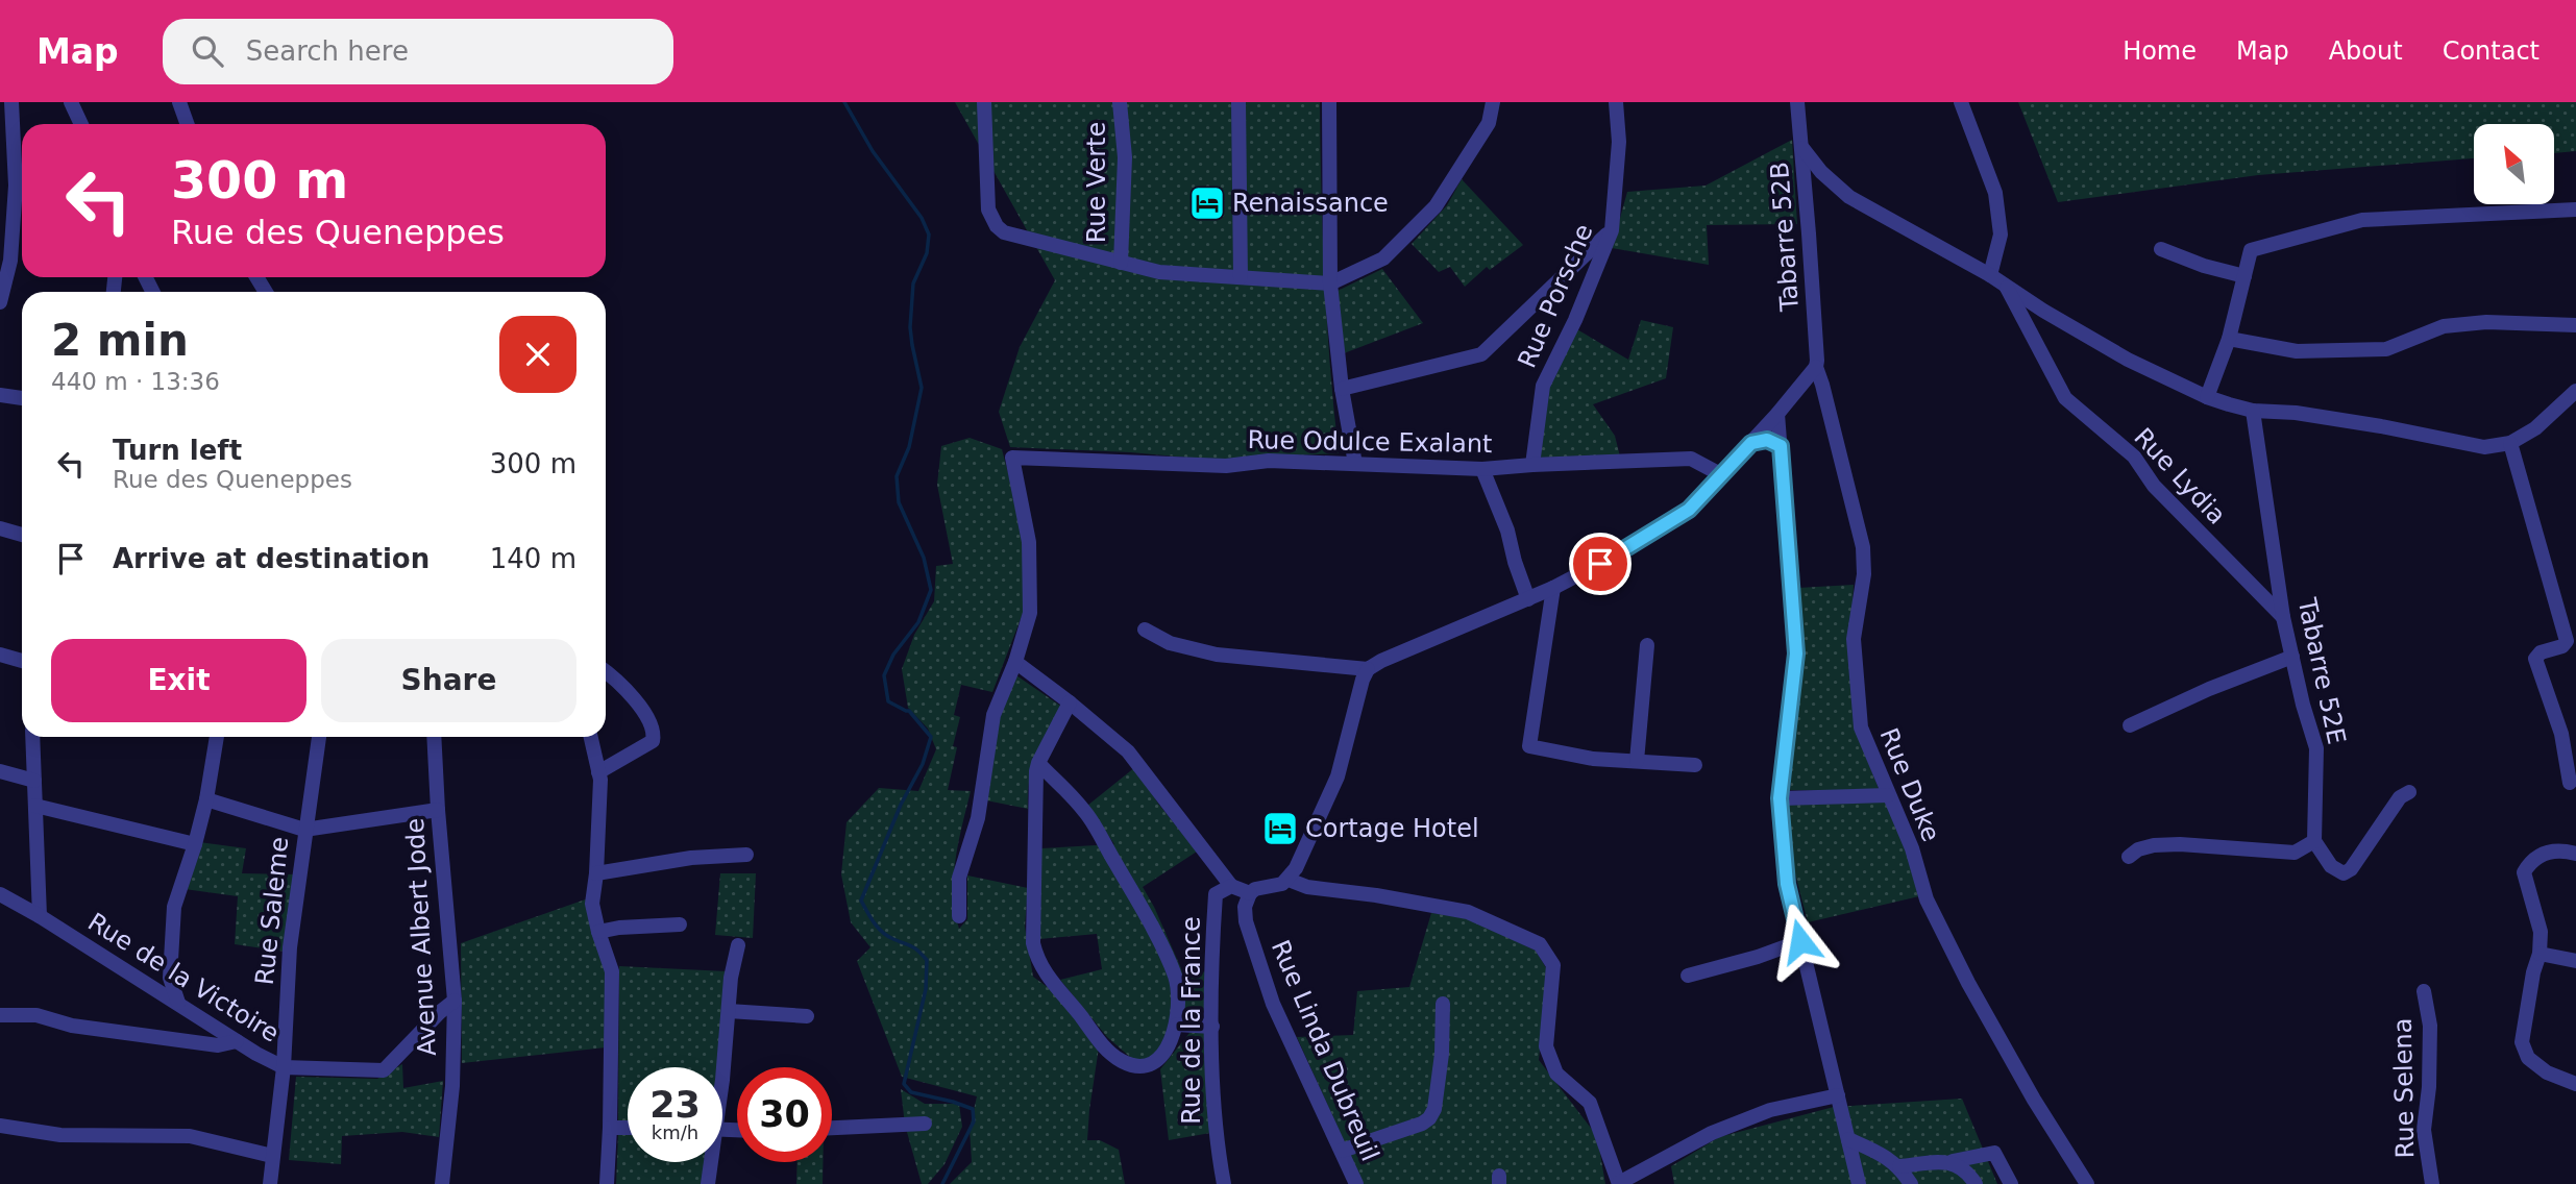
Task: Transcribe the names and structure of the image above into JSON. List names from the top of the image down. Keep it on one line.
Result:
{"streets":{"street":["Rue Verte","Tabarre 52B","Rue Porsche","Rue Odulce Exalant","Rue Lydia","Tabarre 52E","Rue Duke","Rue Saleme","Avenue Albert Jode","Rue de la Victoire","Rue de la France","Rue Linda Dubreuil","Rue Selena"]},"crossings":[["Tabarre 52B","Rue Duke"],["Rue Porsche","Rue Odulce Exalant"],["Rue Lydia","Tabarre 52E"],["Rue Saleme","Rue de la Victoire"],["Avenue Albert Jode","Rue de la Victoire"]],"places":{"hotel":["Renaissance","Cortage Hotel"]},"north":"top left","page":{"header":"Map","search":"Search here","nav":["Home","Map","About","Contact"],"turn":["300 m","Rue des Queneppes"],"heading":["2 min","440 m · 13:36"],"list":[{"name":"Turn left","note":"Rue des Queneppes","value":"300 m"},{"name":"Arrive at destination","value":"140 m"}],"buttons":["Exit","Share"],"speed":"23 km/h","limit":"30"}}
